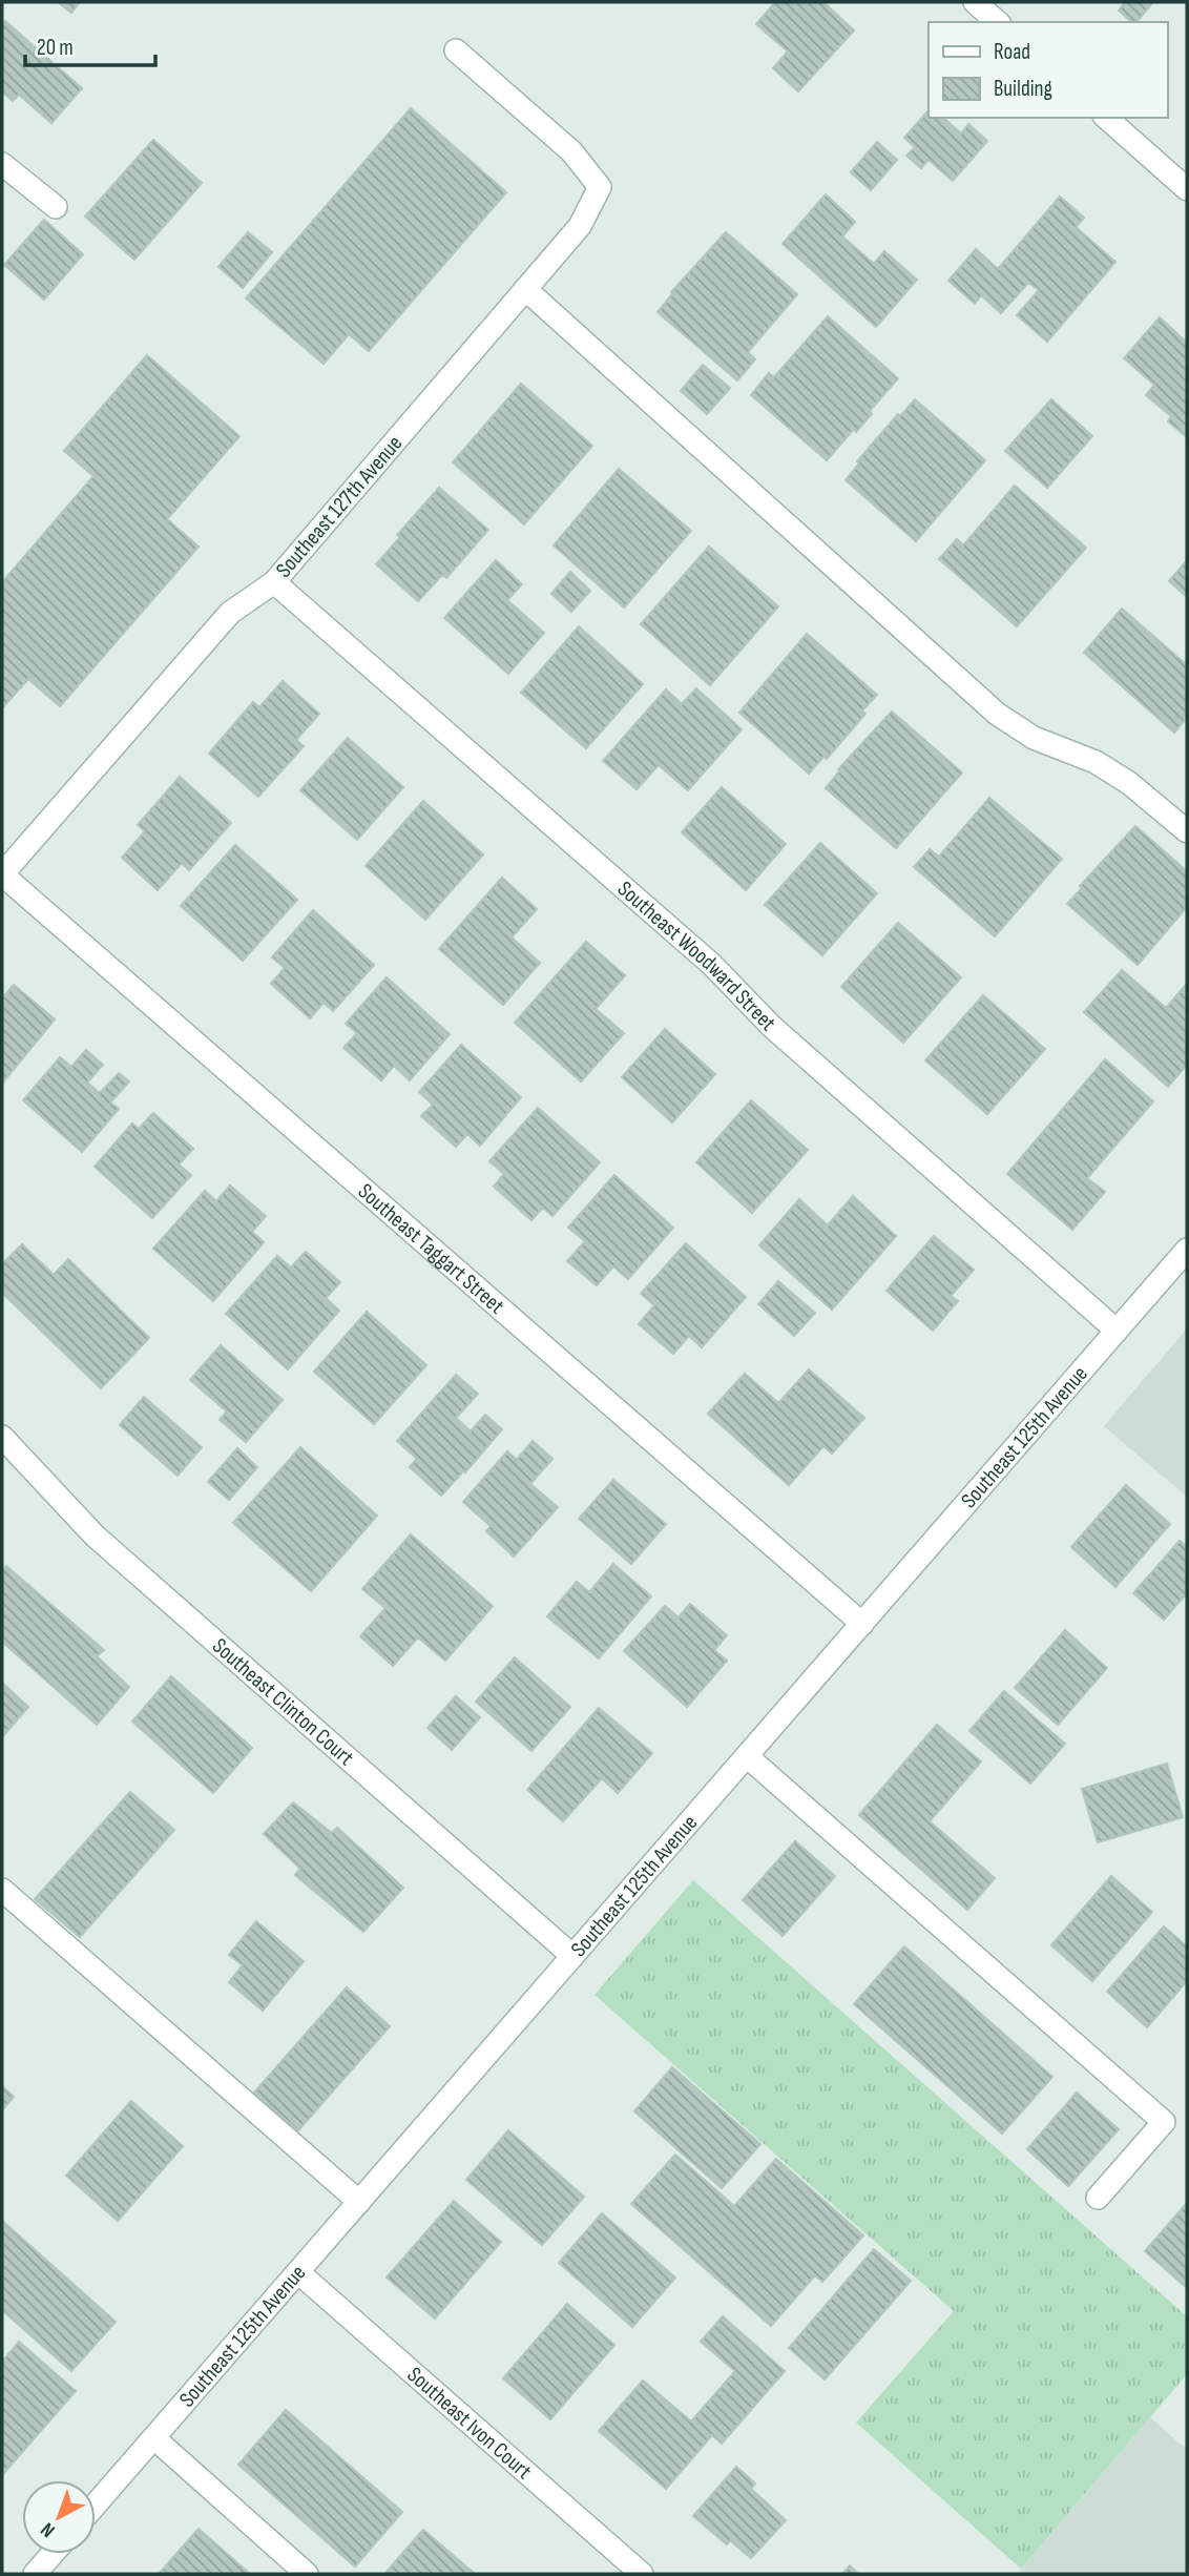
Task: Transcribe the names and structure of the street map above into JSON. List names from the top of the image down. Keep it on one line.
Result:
{"streets":{"street":["Southeast 127th Avenue","Southeast Woodward Street","Southeast Taggart Street","Southeast 125th Avenue","Southeast Clinton Court","Southeast Ivon Court"]},"crossings":[["Southeast 127th Avenue","Southeast Woodward Street"],["Southeast 127th Avenue","Southeast Taggart Street"],["Southeast Woodward Street","Southeast 125th Avenue"],["Southeast Taggart Street","Southeast 125th Avenue"],["Southeast 125th Avenue","Southeast Clinton Court"],["Southeast 125th Avenue","Southeast Ivon Court"]],"legend":["Road","Building"],"scale_bar":"20 m","north":"bottom left"}
